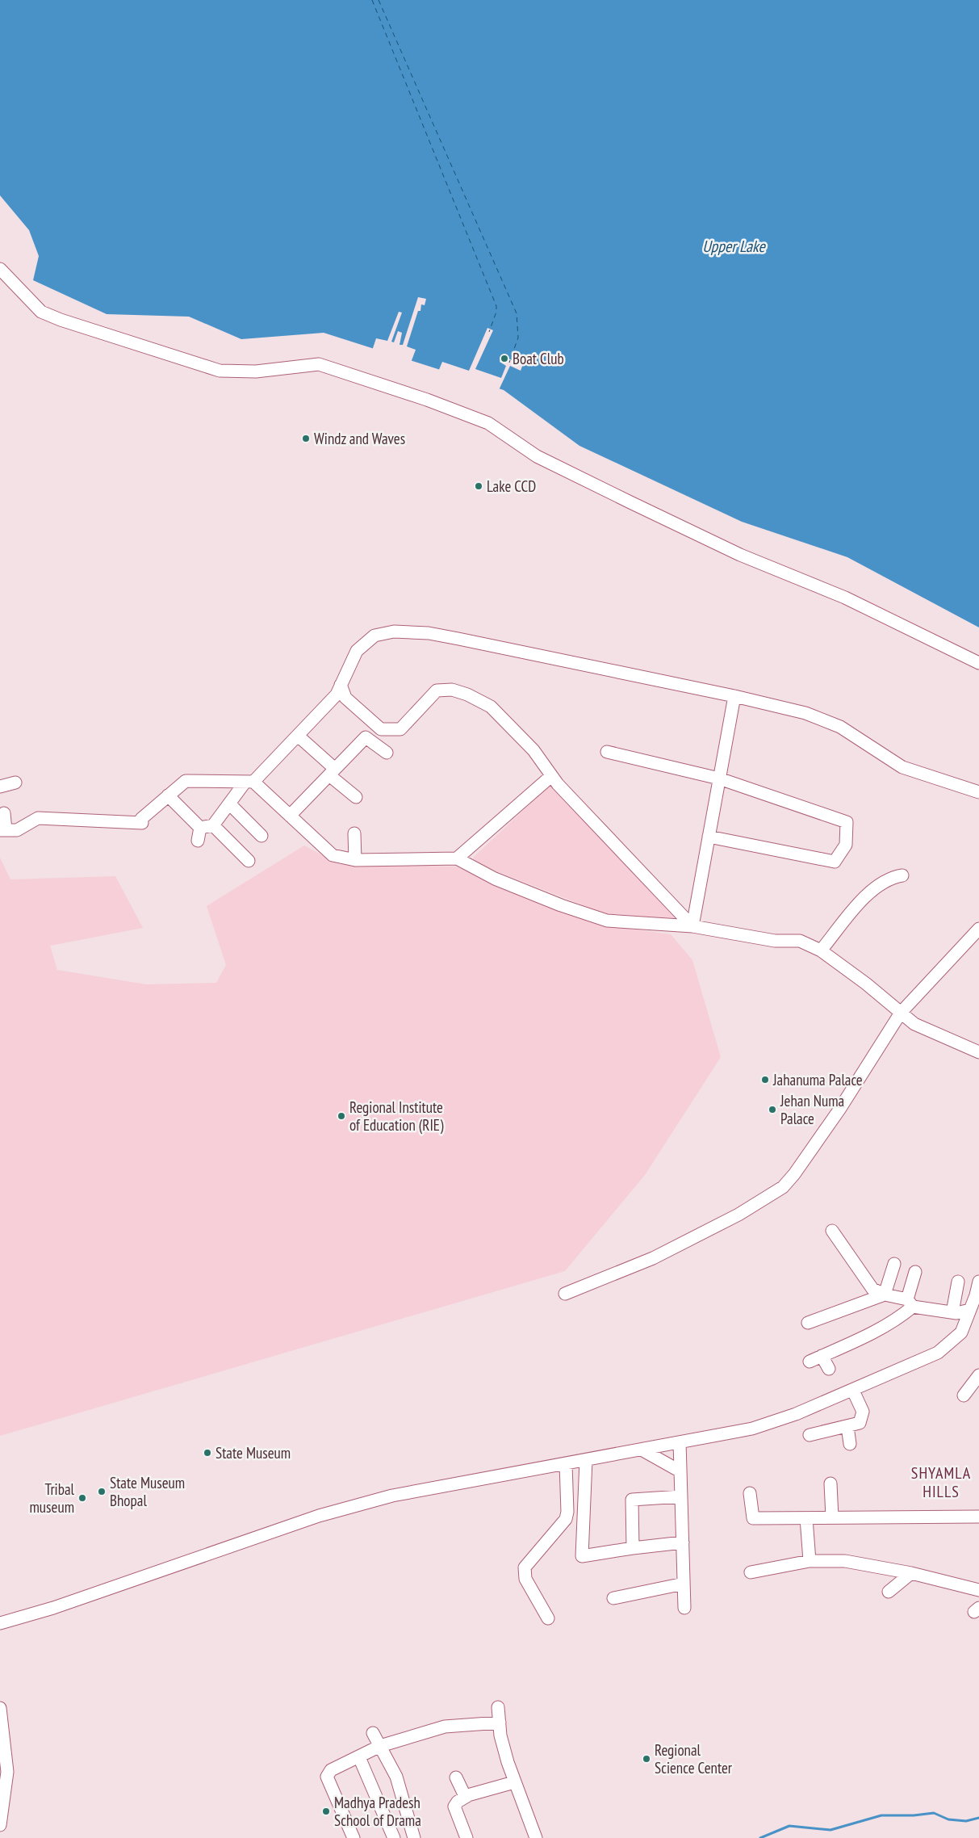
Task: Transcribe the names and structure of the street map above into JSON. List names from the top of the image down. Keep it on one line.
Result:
{"districts":["SHYAMLA HILLS"],"water":["Upper Lake"],"places":["Boat Club","Windz and Waves","Lake CCD","Jahanuma Palace","Jehan Numa Palace","Regional Institute of Education (RIE)","State Museum","State Museum Bhopal","Tribal museum","Regional Science Center","Madhya Pradesh School of Drama"]}
